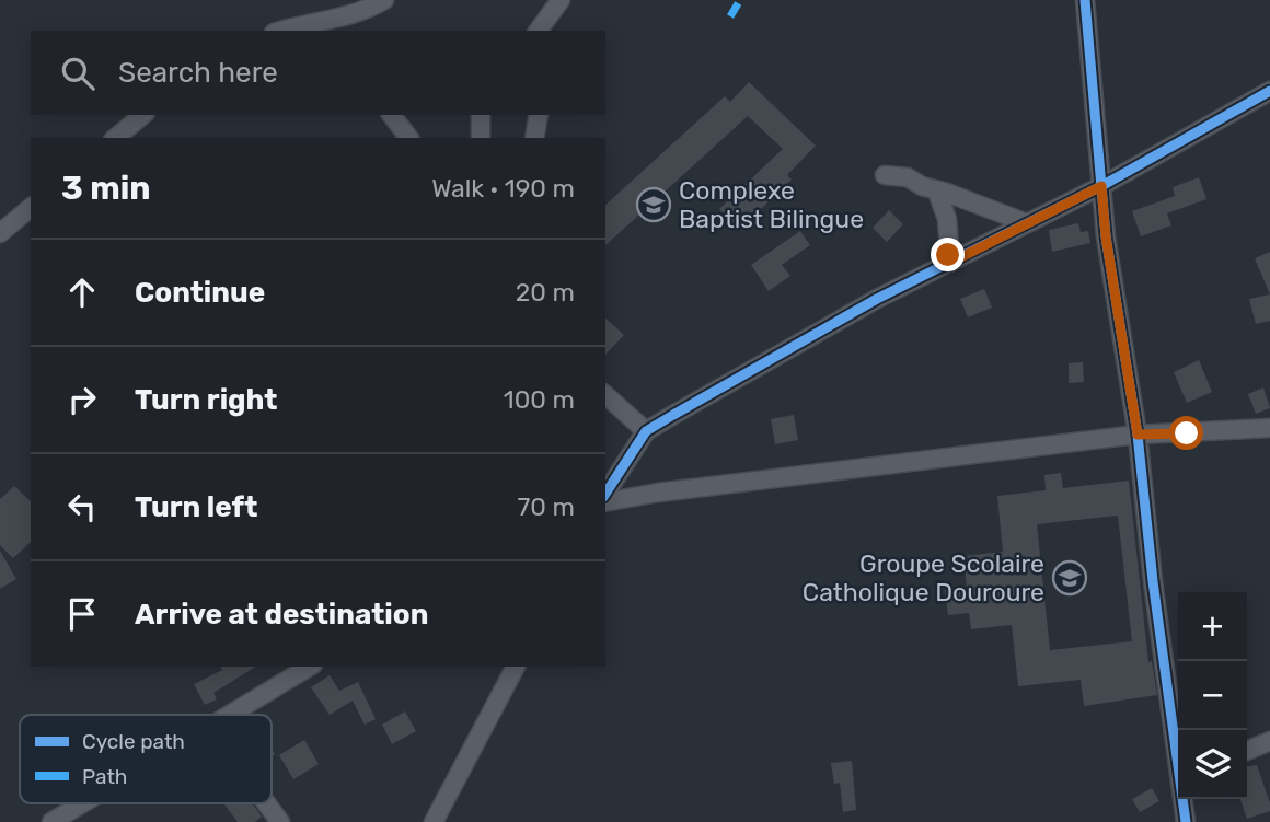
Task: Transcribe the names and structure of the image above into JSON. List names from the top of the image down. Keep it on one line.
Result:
{"places":{"school or university":["Complexe Baptist Bilingue","Groupe Scolaire Catholique Douroure"]},"legend":["Cycle path","Path"],"page":{"search":"Search here","heading":["3 min","Walk · 190 m"],"list":[["Continue","20 m"],["Turn right","100 m"],["Turn left","70 m"],"Arrive at destination"],"map_buttons":["+","−"]}}
